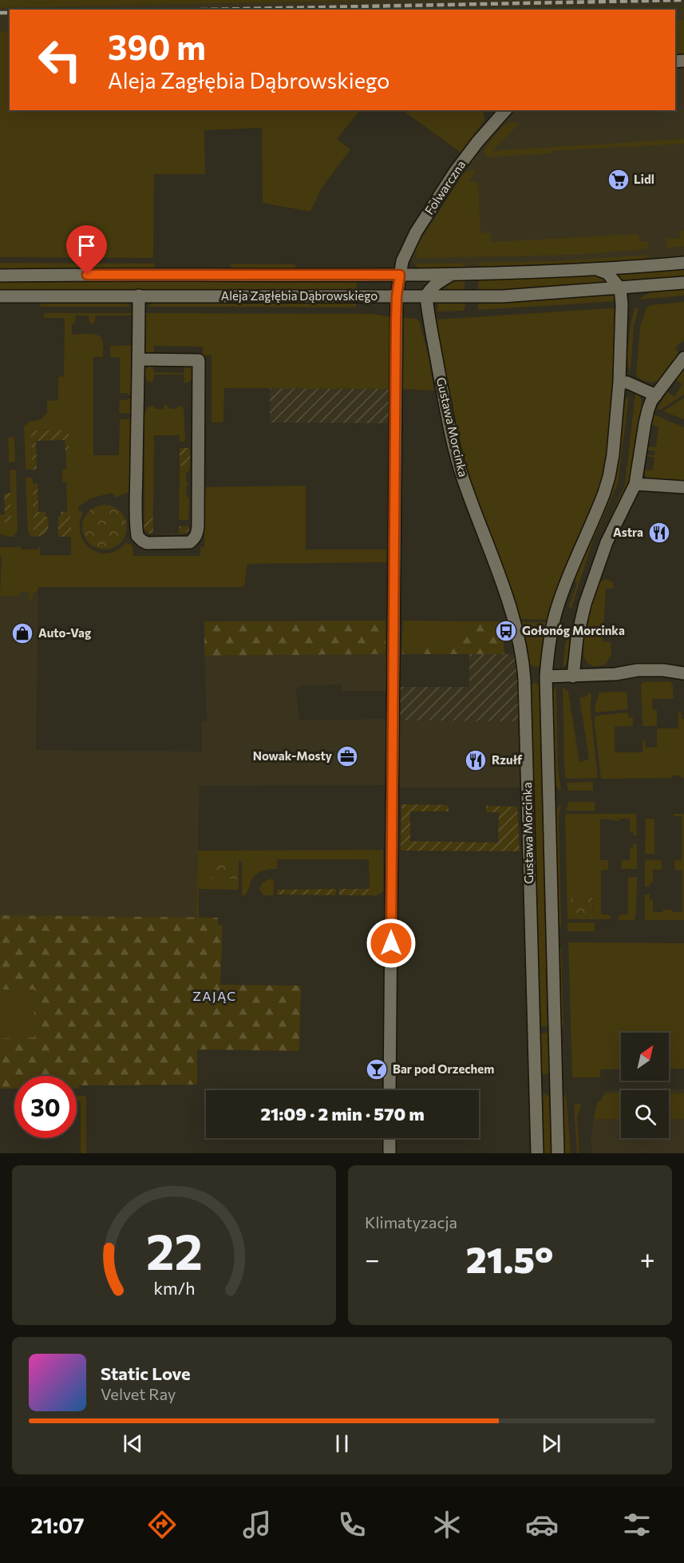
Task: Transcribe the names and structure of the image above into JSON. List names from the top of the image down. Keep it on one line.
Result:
{"streets":{"street":["Folwarczna","Aleja Zagłębia Dąbrowskiego","Gustawa Morcinka"]},"crossings":[["Folwarczna","Aleja Zagłębia Dąbrowskiego"],["Aleja Zagłębia Dąbrowskiego","Gustawa Morcinka"]],"districts":["ZAJĄC"],"places":{"supermarket":["Lidl"],"restaurant":["Astra","Rzułf"],"bus stop":["Gołonóg Morcinka"],"shop":["Auto-Vag"],"office":["Nowak-Mosty"],"bar":["Bar pod Orzechem"]},"north":"top right","page":{"turn":["390 m","Aleja Zagłębia Dąbrowskiego"],"limit":"30","trip":"21:09 · 2 min · 570 m","tile":"Klimatyzacja","heat":["−","21.5°","+"],"song":["Static Love","Velvet Ray"],"tabs":"21:07","gauge":["22","km/h"]}}
